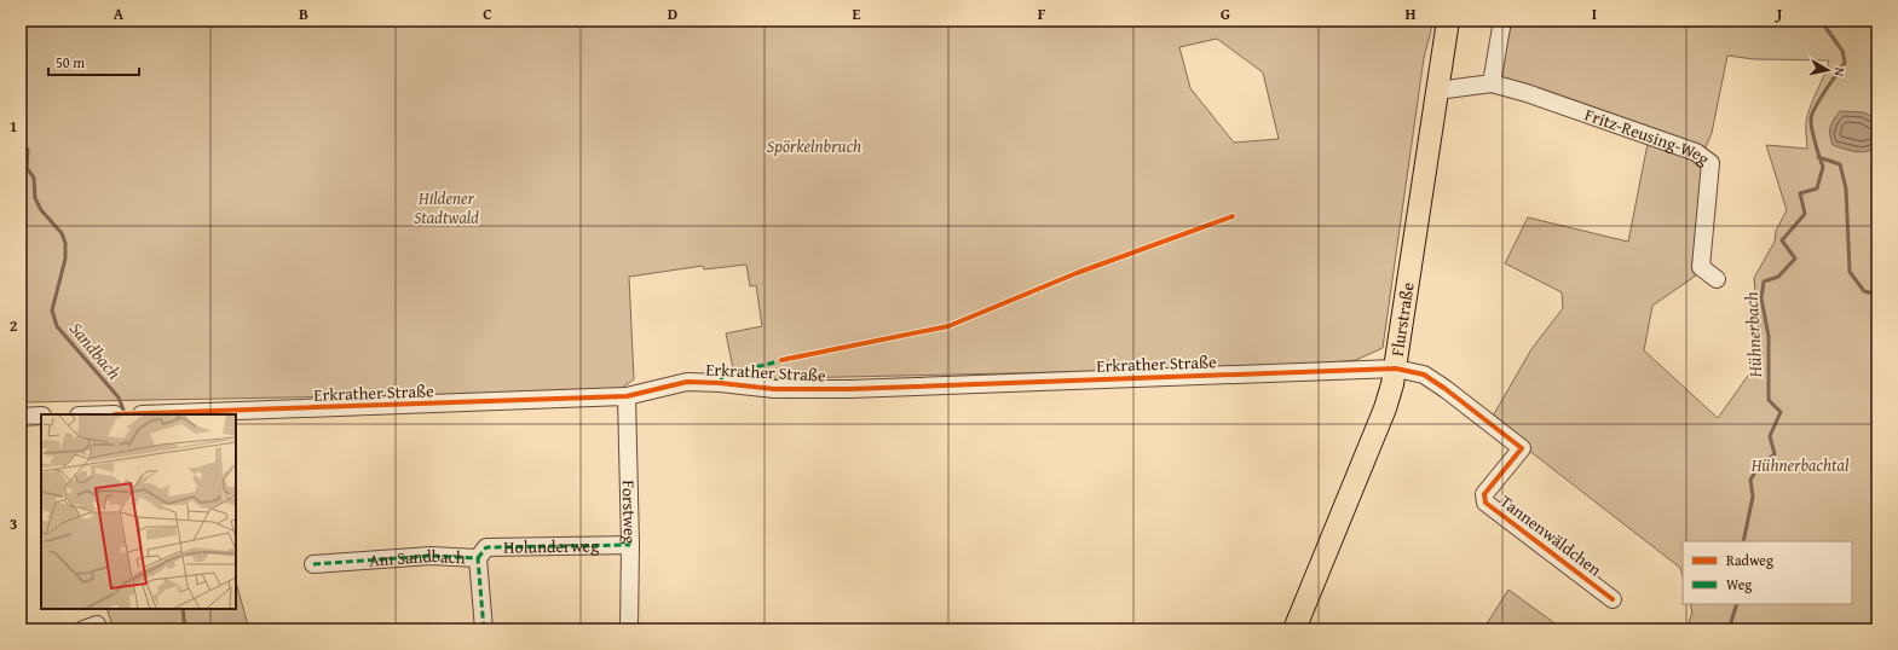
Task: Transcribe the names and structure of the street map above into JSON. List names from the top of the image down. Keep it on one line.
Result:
{"streets":{"main road":["Flurstraße"],"street":["Fritz-Reusing-Weg","Erkrather Straße","Forstweg","Tannenwäldchen","Holunderweg","Am Sandbach"]},"crossings":[["Fritz-Reusing-Weg","Flurstraße"],["Flurstraße","Erkrather Straße"],["Flurstraße","Tannenwäldchen"],["Erkrather Straße","Forstweg"],["Erkrather Straße","Tannenwäldchen"],["Forstweg","Holunderweg"],["Holunderweg","Am Sandbach"]],"water":["Hühnerbach","Sandbach"],"parks":["Spörkelnbruch","Hildener Stadtwald","Hühnerbachtal"],"legend":["Radweg","Weg"],"scale_bar":"50 m","north":"right","grid":{"columns":["A","B","C","D","E","F","G","H","I","J"],"rows":["1","2","3"]}}
